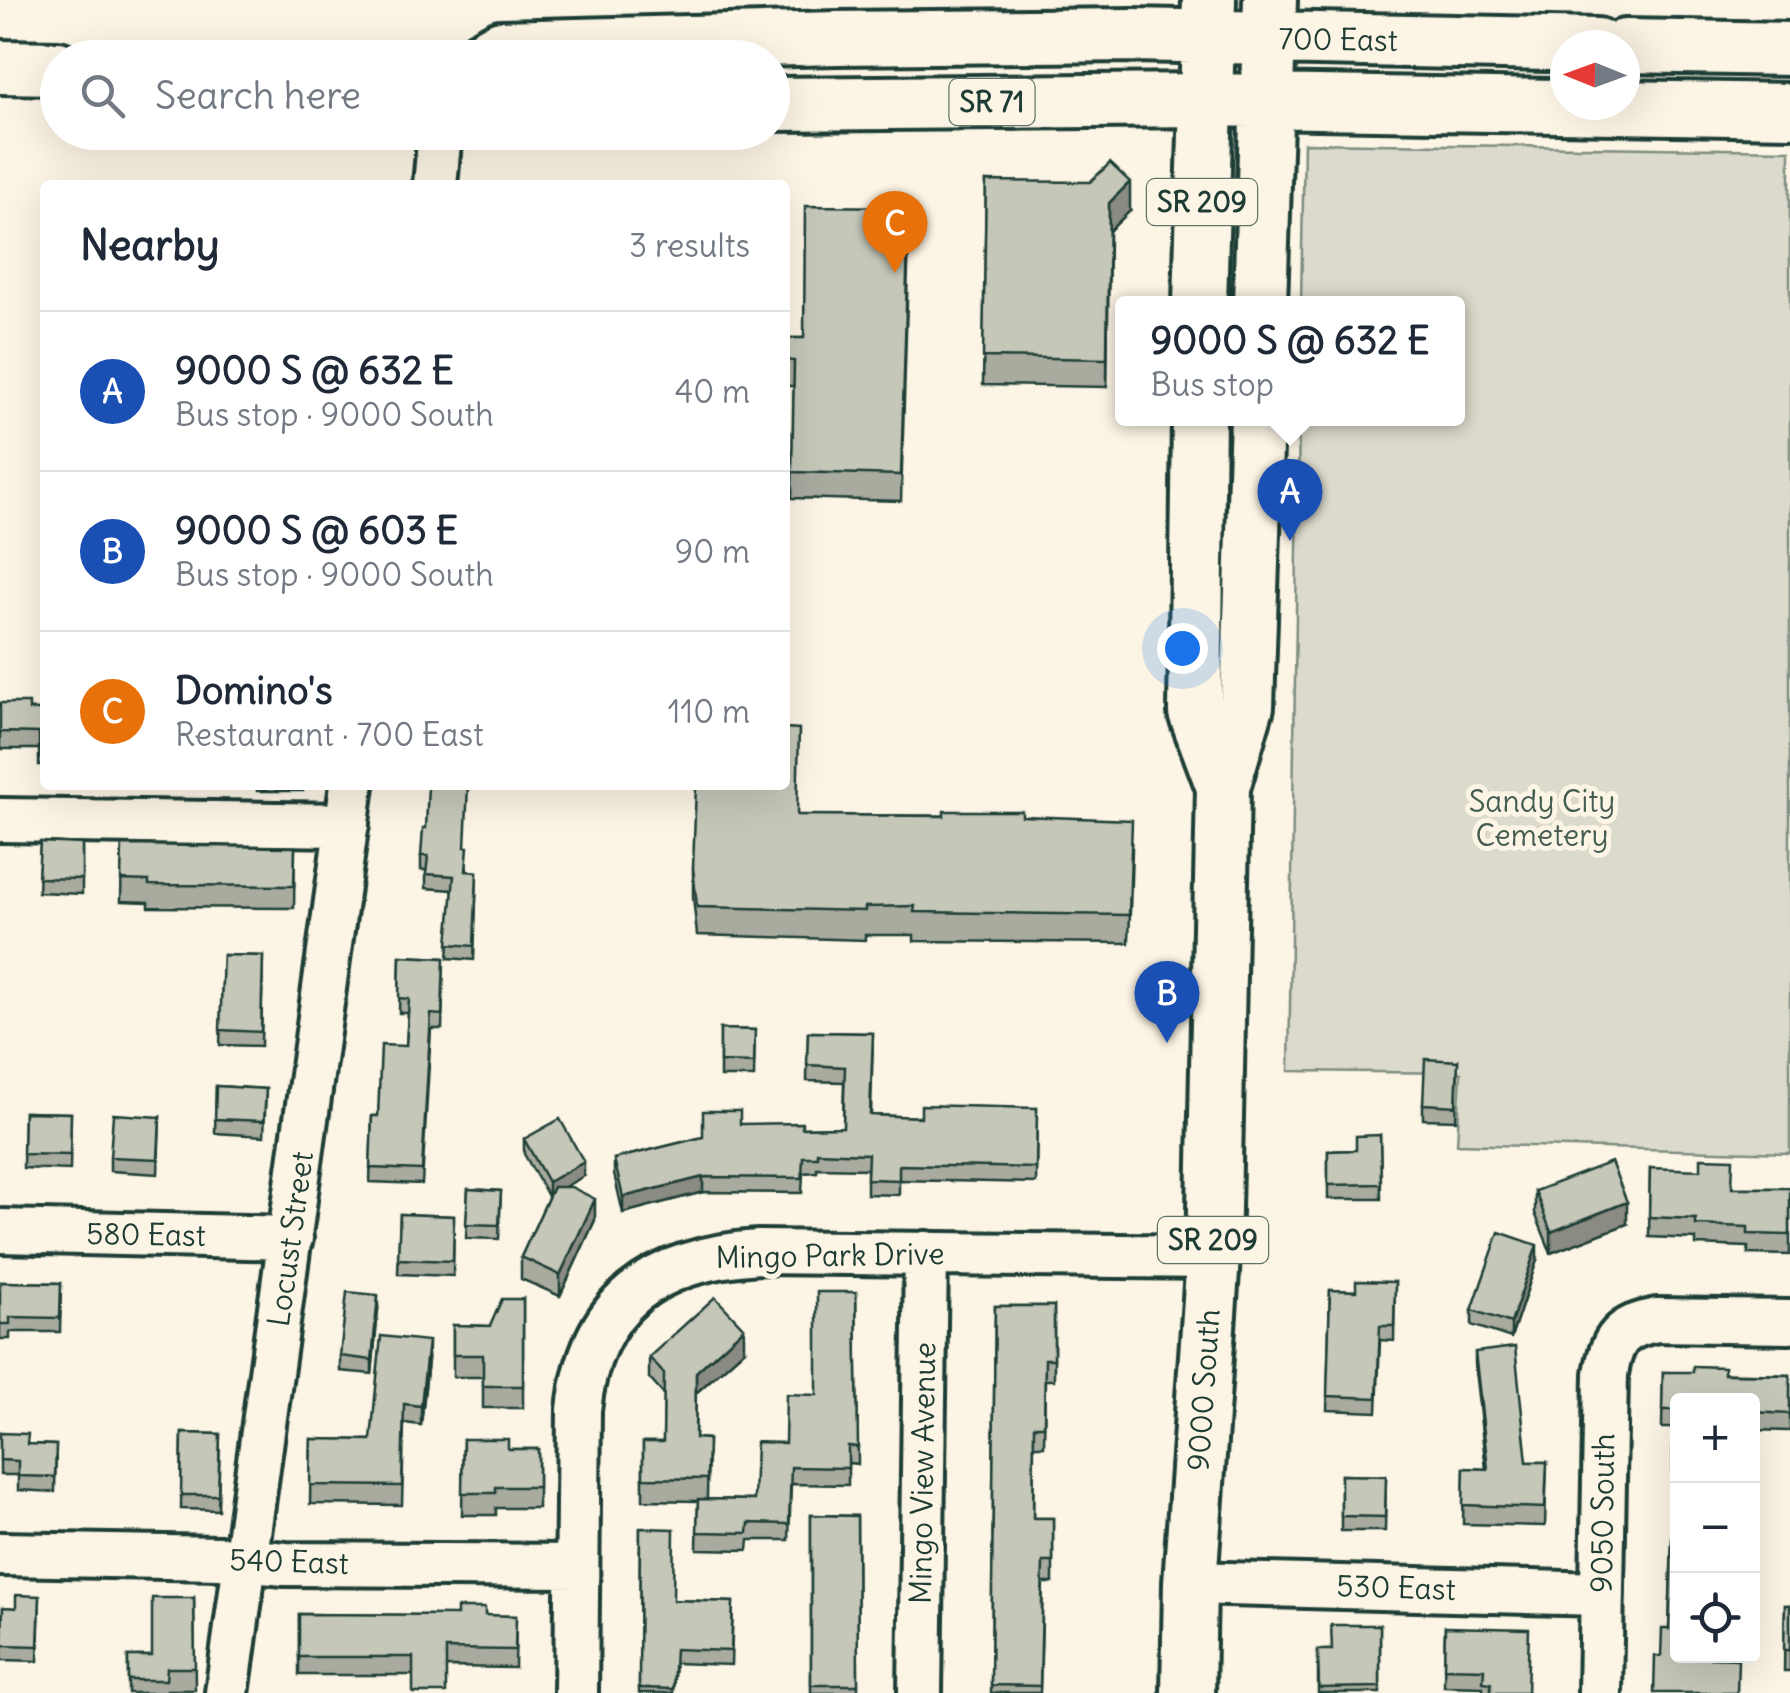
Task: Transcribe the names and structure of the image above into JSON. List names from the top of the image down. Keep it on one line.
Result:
{"streets":{"main road":["700 East","SR 71","SR 209","9000 South"],"street":["580 East","Locust Street","Mingo Park Drive","Mingo View Avenue","9050 South","540 East","530 East"]},"crossings":[["700 East","SR 209"],["580 East","Locust Street"],["Locust Street","540 East"],["Mingo Park Drive","9000 South"],["Mingo Park Drive","Mingo View Avenue"],["Mingo Park Drive","540 East"],["9000 South","530 East"],["9050 South","530 East"]],"parks":["Sandy City Cemetery"],"north":"left","page":{"search":"Search here","heading":["Nearby","3 results"],"pins":["C","A","B"],"popup":["9000 S @ 632 E","Bus stop"],"list":[{"mark":"A","name":"9000 S @ 632 E","note":"Bus stop · 9000 South","value":"40 m"},{"mark":"B","name":"9000 S @ 603 E","note":"Bus stop · 9000 South","value":"90 m"},{"mark":"C","name":"Domino's","note":"Restaurant · 700 East","value":"110 m"}],"map_buttons":["+","−"]}}
